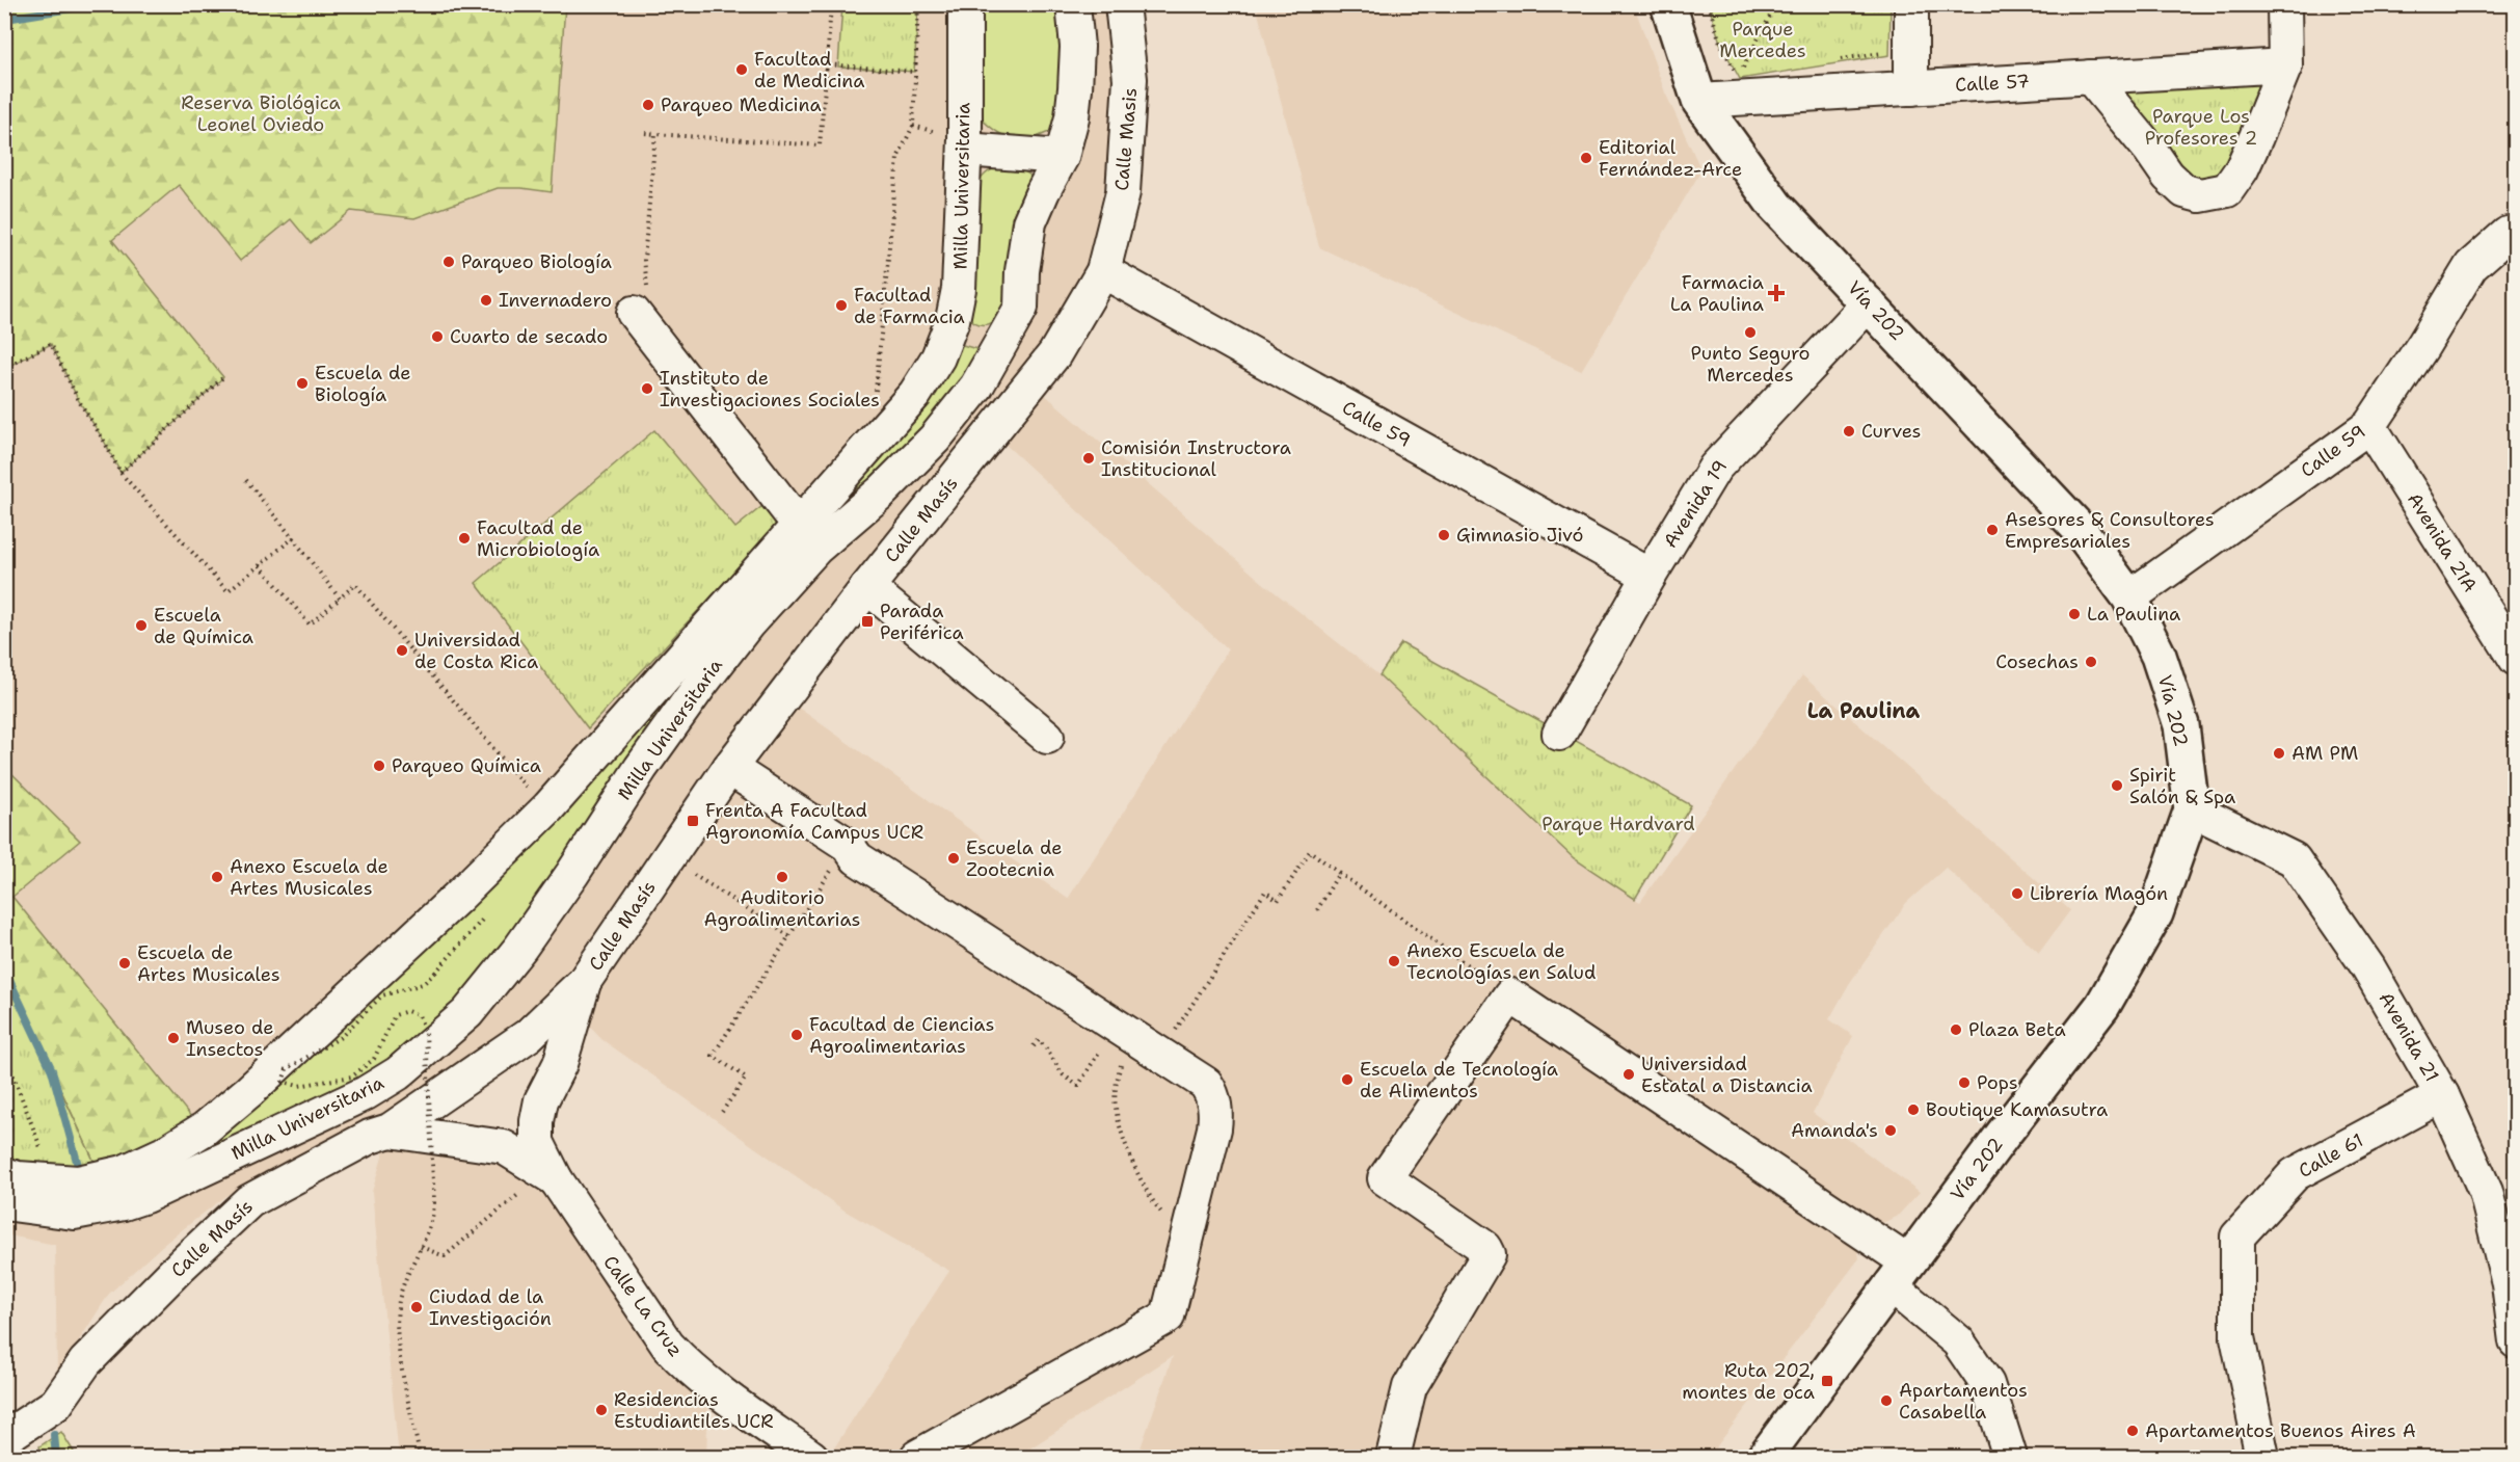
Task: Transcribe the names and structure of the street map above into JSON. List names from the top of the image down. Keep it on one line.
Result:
{"streets":{"main road":["Vía 202"],"street":["Calle 57","Calle Masis","Milla Universitaria","Calle 59","Avenida 19","Calle Masís","Avenida 21A","Avenida 21","Calle 61","Calle La Cruz"]},"crossings":[["Calle 57","Vía 202"],["Calle Masis","Calle 59"],["Calle Masis","Calle Masís"],["Vía 202","Calle 59"],["Vía 202","Avenida 19"],["Vía 202","Avenida 21"],["Calle 59","Avenida 19"],["Calle 59","Calle Masís"],["Calle 59","Avenida 21A"],["Calle Masís","Calle La Cruz"],["Avenida 21","Calle 61"]],"districts":["La Paulina"],"parks":["Parque Mercedes","Reserva Biológica Leonel Oviedo","Parque Los Profesores 2","Parque Hardvard"],"places":{"other":["Facultad de Medicina","Parqueo Medicina","Editorial Fernández-Arce","Parqueo Biología","Invernadero","Facultad de Farmacia","Punto Seguro Mercedes","Cuarto de secado","Escuela de Biología","Instituto de Investigaciones Sociales","Curves","Comisión Instructora Institucional","Asesores & Consultores Empresariales","Gimnasio Jivó","Facultad de Microbiología","La Paulina","Escuela de Química","Universidad de Costa Rica","Cosechas","AM PM","Parqueo Química","Spirit Salón & Spa","Escuela de Zootecnia","Anexo Escuela de Artes Musicales","Auditorio Agroalimentarias","Librería Magón","Anexo Escuela de Tecnologías en Salud","Escuela de Artes Musicales","Plaza Beta","Facultad de Ciencias Agroalimentarias","Museo de Insectos","Universidad Estatal a Distancia","Escuela de Tecnología de Alimentos","Pops","Boutique Kamasutra","Amanda's","Ciudad de la Investigación","Apartamentos Casabella","Residencias Estudiantiles UCR","Apartamentos Buenos Aires A"],"health":["Farmacia La Paulina"],"transit":["Parada Periférica","Frenta A Facultad Agronomía Campus UCR","Ruta 202, montes de oca"]}}
